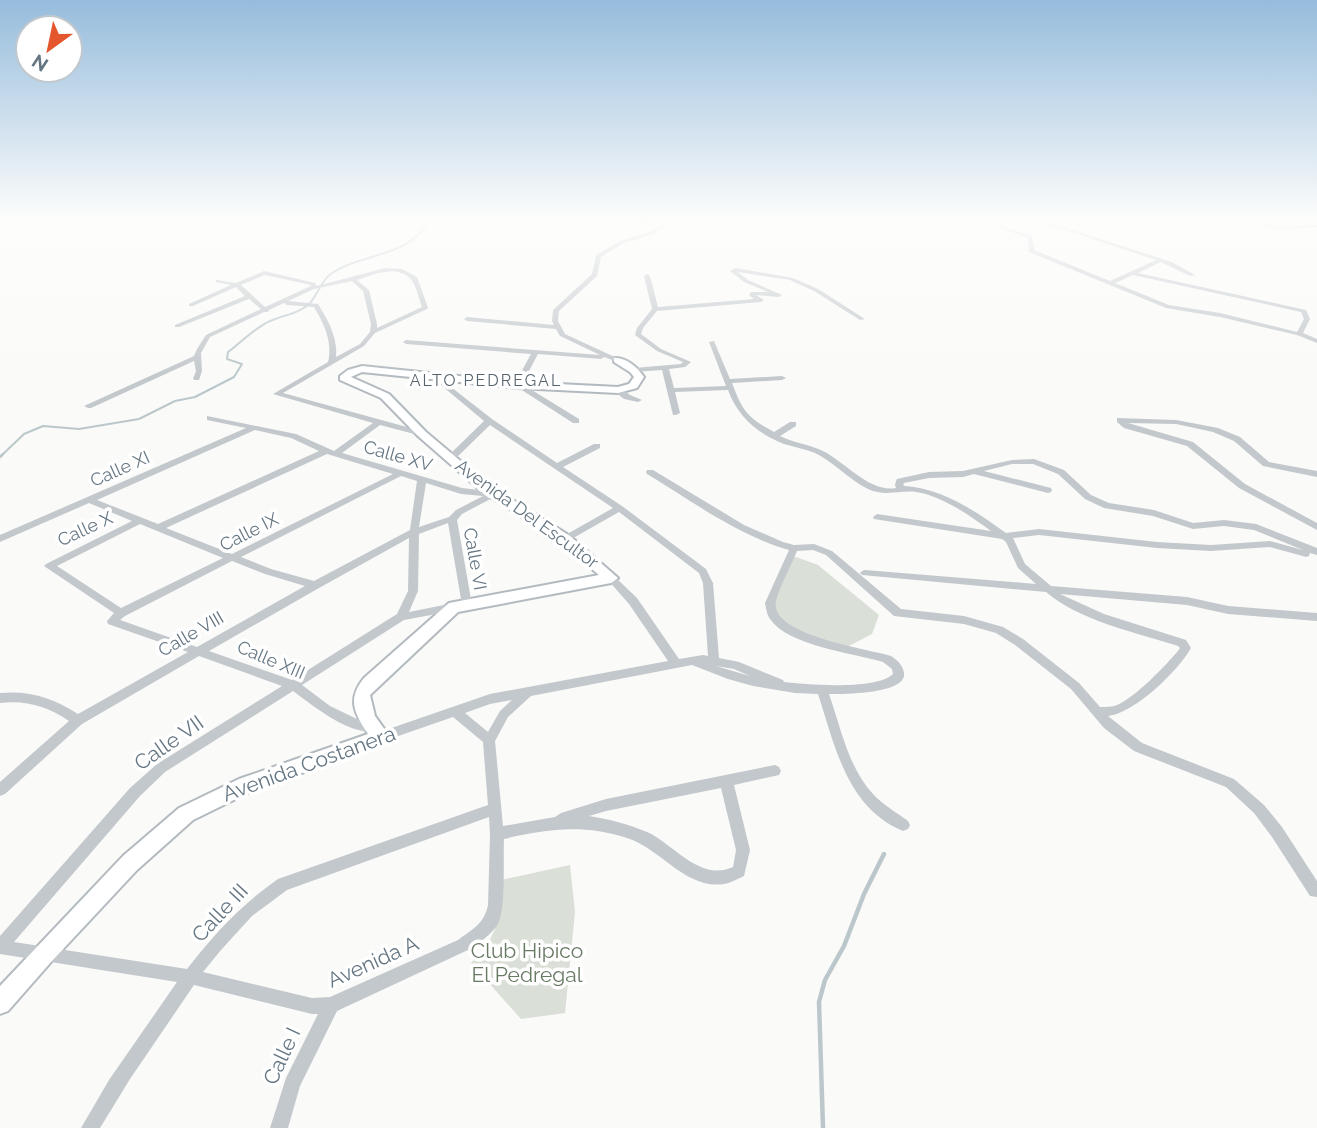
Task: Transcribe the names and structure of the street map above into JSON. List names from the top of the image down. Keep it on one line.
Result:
{"streets":{"street":["Calle XV","Calle XI","Avenida Del Escultor","Calle X","Calle IX","Calle VI","Calle VIII","Calle XIII","Calle VII","Avenida Costanera","Calle III","Avenida A","Calle I"]},"crossings":[["Calle XV","Calle XI"],["Calle XV","Avenida Del Escultor"],["Calle XV","Calle IX"],["Calle XV","Calle VIII"],["Avenida Del Escultor","Calle VIII"],["Avenida Del Escultor","Avenida Costanera"],["Calle X","Calle IX"],["Calle X","Calle XIII"],["Calle IX","Calle XIII"],["Calle VI","Calle VIII"],["Calle VIII","Calle XIII"],["Calle XIII","Calle VII"],["Calle XIII","Avenida Costanera"],["Calle VII","Avenida A"],["Avenida Costanera","Avenida A"],["Calle III","Avenida A"],["Avenida A","Calle I"]],"districts":["ALTO PEDREGAL"],"parks":["Club Hipico El Pedregal"],"north":"bottom left"}
